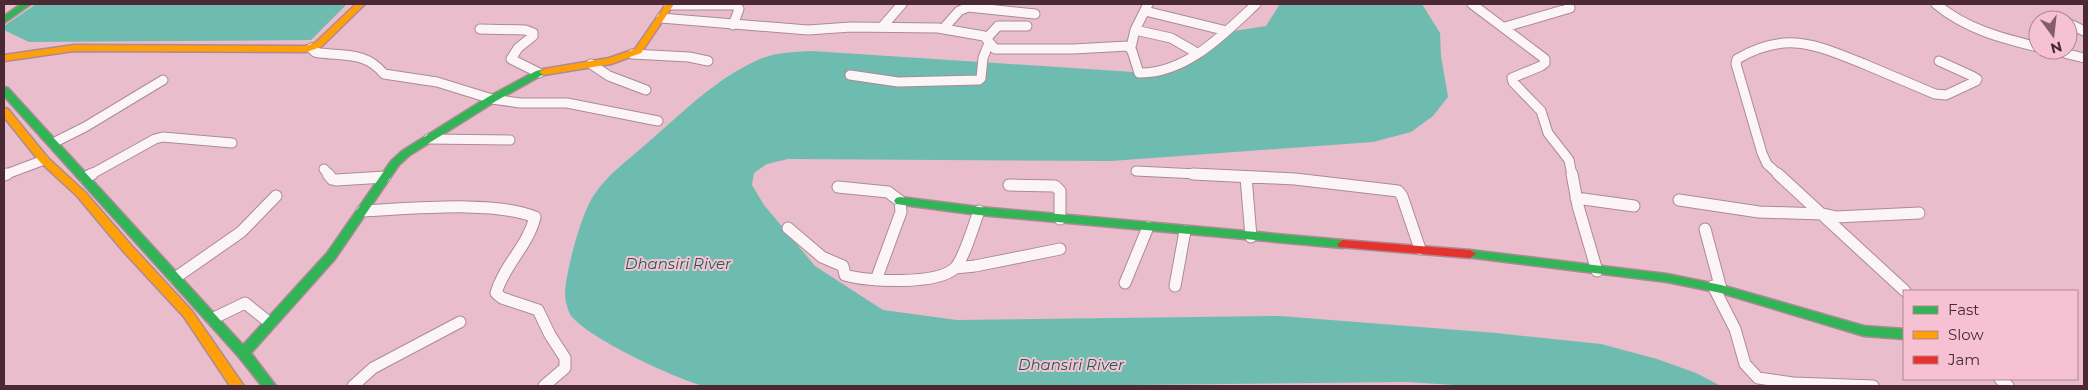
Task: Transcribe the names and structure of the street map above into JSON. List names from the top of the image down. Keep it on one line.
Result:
{"water":["Dhansiri River"],"legend":["Fast","Slow","Jam"],"north":"bottom"}
